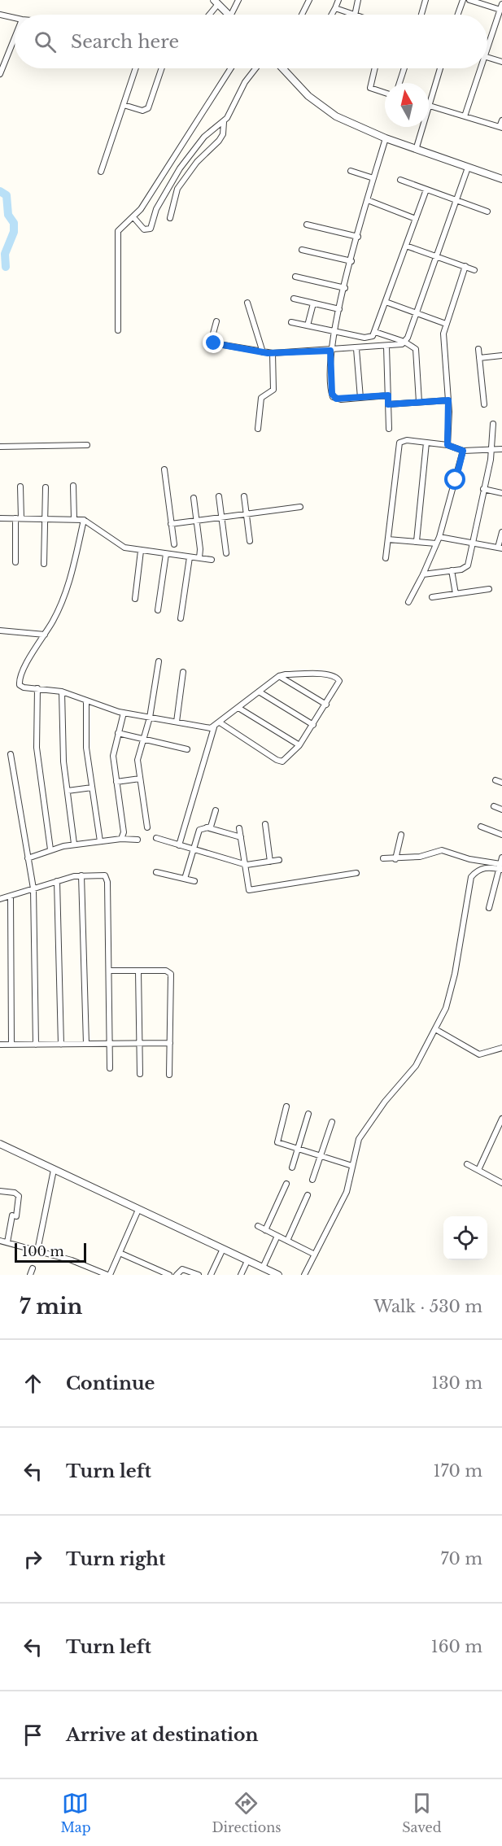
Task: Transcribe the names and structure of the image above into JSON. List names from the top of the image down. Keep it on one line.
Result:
{"scale_bar":"100 m","north":"top","page":{"search":"Search here","scale":"100 m","heading":["7 min","Walk · 530 m"],"list":[["Continue","130 m"],["Turn left","170 m"],["Turn right","70 m"],["Turn left","160 m"],"Arrive at destination"],"nav":["Map","Directions","Saved"]}}
